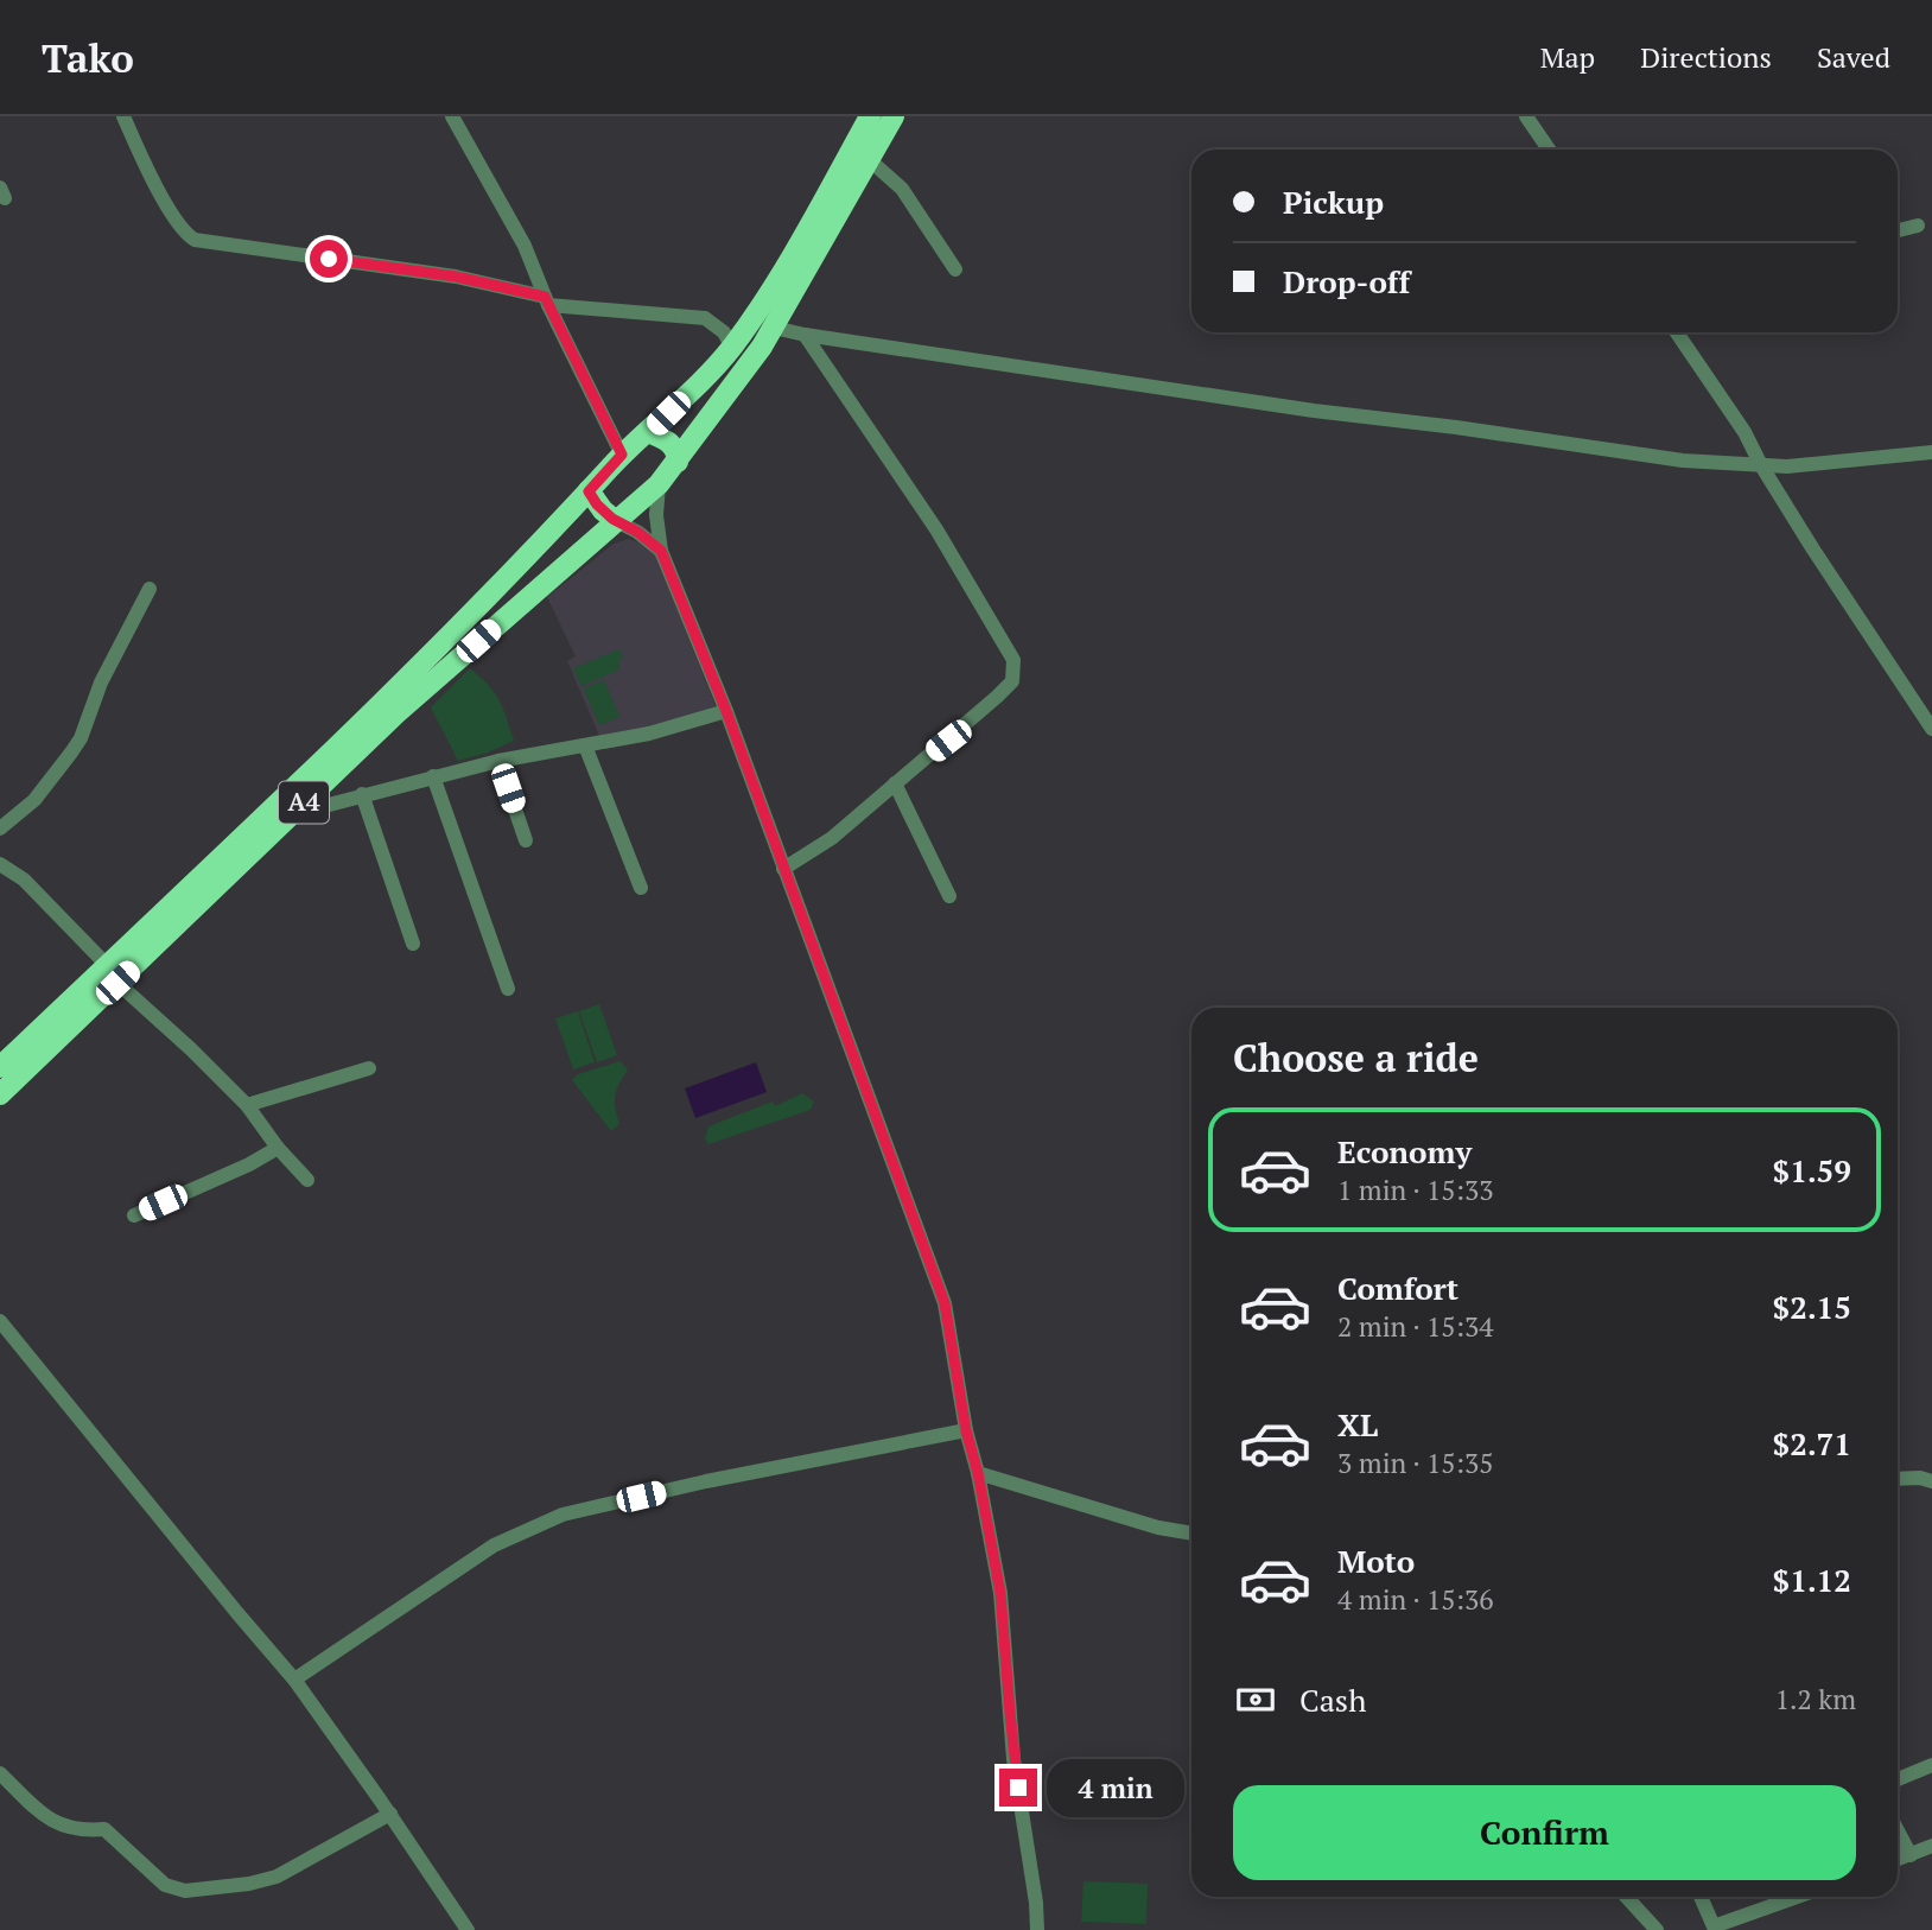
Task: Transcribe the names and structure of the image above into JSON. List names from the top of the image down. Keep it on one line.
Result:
{"streets":{"highway":["A4"]},"page":{"header":"Tako","nav":["Map","Directions","Saved"],"banner":["Pickup","Drop-off"],"heading":"Choose a ride","list":[{"name":"Economy","note":"1 min · 15:33","value":"$1.59"},{"name":"Comfort","note":"2 min · 15:34","value":"$2.15"},{"name":"XL","note":"3 min · 15:35","value":"$2.71"},{"name":"Moto","note":"4 min · 15:36","value":"$1.12"}],"pay":["Cash","1.2 km"],"bubble":"4 min","buttons":"Confirm"}}
